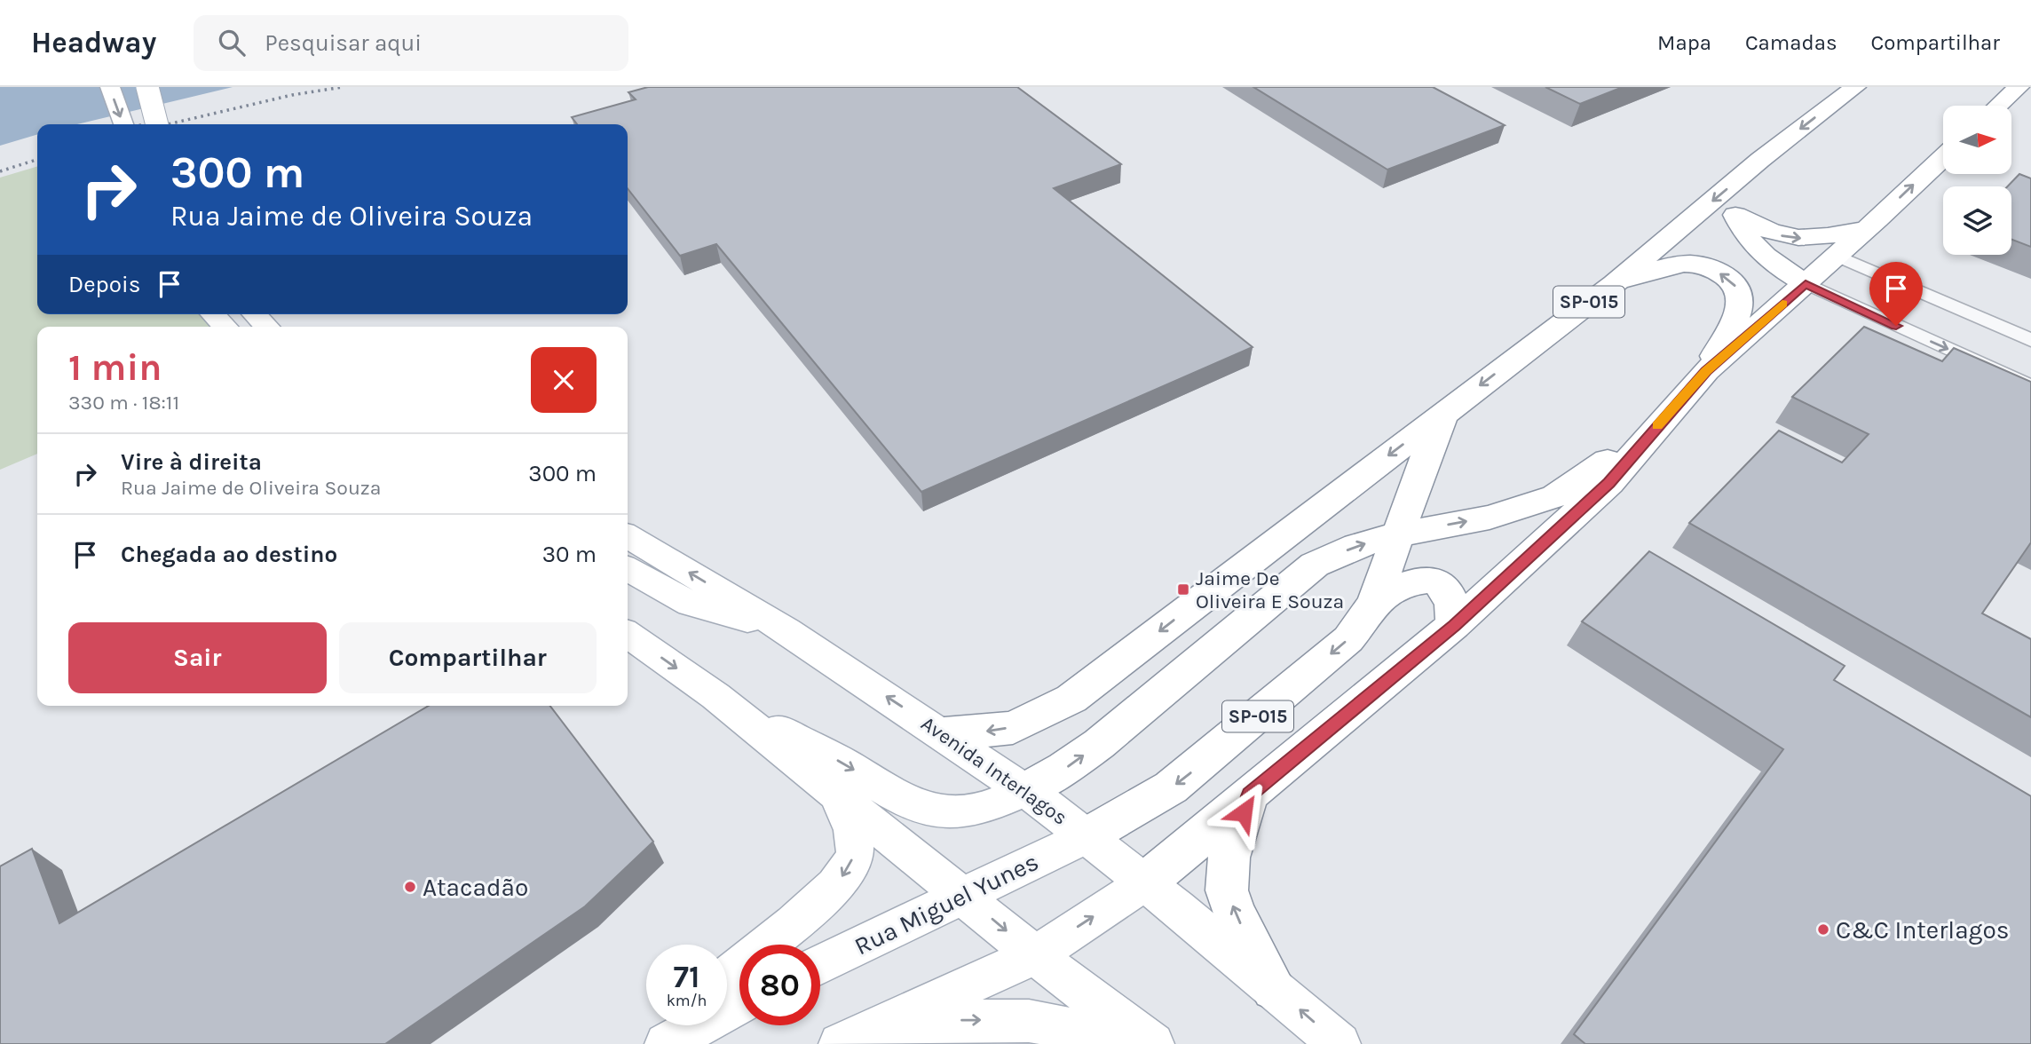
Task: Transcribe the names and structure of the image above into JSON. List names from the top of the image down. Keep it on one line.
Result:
{"streets":{"highway":["SP-015"],"main road":["Avenida Interlagos","Rua Miguel Yunes"]},"crossings":[["SP-015","Avenida Interlagos"],["SP-015","Rua Miguel Yunes"],["Avenida Interlagos","Rua Miguel Yunes"]],"places":{"transit":["Jaime De Oliveira E Souza"],"other":["Atacadão","C&C Interlagos"]},"north":"right","page":{"header":"Headway","search":"Pesquisar aqui","nav":["Mapa","Camadas","Compartilhar"],"turn":["300 m","Rua Jaime de Oliveira Souza"],"then":"Depois","heading":["1 min","330 m · 18:11"],"list":[{"name":"Vire à direita","note":"Rua Jaime de Oliveira Souza","value":"300 m"},{"name":"Chegada ao destino","value":"30 m"}],"buttons":["Sair","Compartilhar"],"speed":"71 km/h","limit":"80"}}
